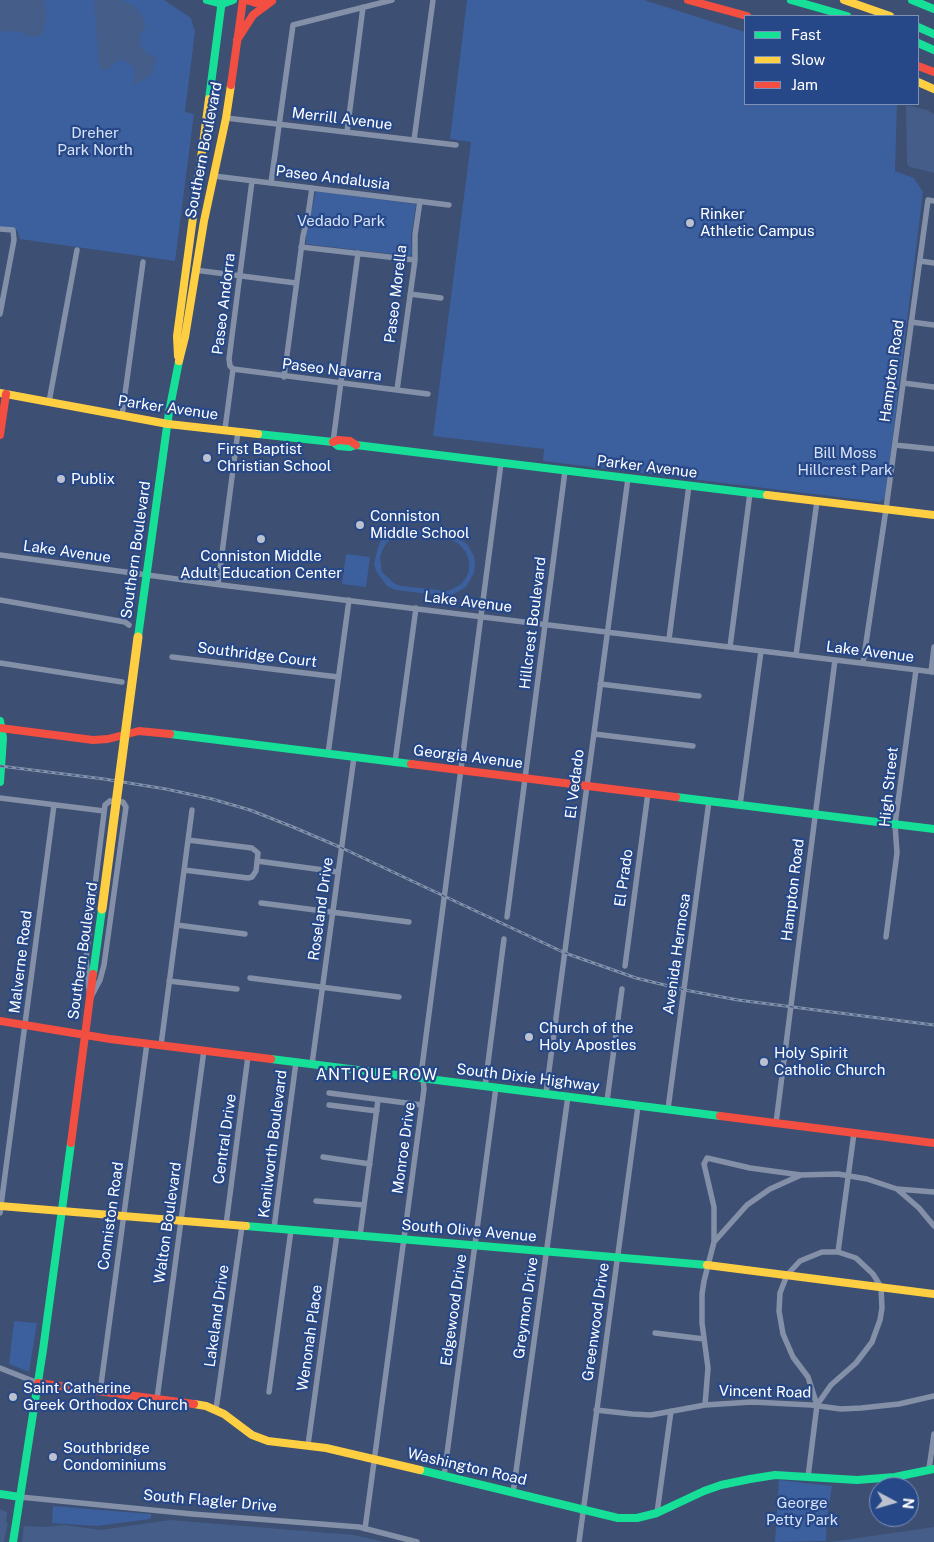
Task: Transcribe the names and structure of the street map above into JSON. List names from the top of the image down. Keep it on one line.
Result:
{"streets":{"main road":["Southern Boulevard","Parker Avenue","Georgia Avenue","South Dixie Highway","South Olive Avenue","Washington Road","South Flagler Drive"],"street":["Merrill Avenue","Paseo Andalusia","Paseo Morella","Paseo Andorra","Paseo Navarra","Hampton Road","Lake Avenue","Hillcrest Boulevard","Southridge Court","El Vedado","High Street","El Prado","Roseland Drive","Avenida Hermosa","Malverne Road","Central Drive","Kenilworth Boulevard","Monroe Drive","Conniston Road","Walton Boulevard","Greymon Drive","Edgewood Drive","Lakeland Drive","Greenwood Drive","Wenonah Place","Vincent Road"]},"crossings":[["Merrill Avenue","Southern Boulevard"],["Southern Boulevard","Paseo Andalusia"],["Southern Boulevard","Parker Avenue"],["Southern Boulevard","Lake Avenue"],["Southern Boulevard","South Dixie Highway"],["Southern Boulevard","South Olive Avenue"],["Southern Boulevard","Washington Road"],["Southern Boulevard","South Flagler Drive"],["Paseo Andalusia","Paseo Morella"],["Paseo Andalusia","Paseo Andorra"],["Paseo Morella","Paseo Navarra"],["Paseo Andorra","Paseo Navarra"],["Paseo Andorra","Parker Avenue"],["Hampton Road","Parker Avenue"],["Hampton Road","Lake Avenue"],["Hampton Road","Georgia Avenue"],["Hampton Road","South Dixie Highway"],["Parker Avenue","Hillcrest Boulevard"],["Parker Avenue","El Vedado"],["Parker Avenue","Monroe Drive"],["Lake Avenue","Hillcrest Boulevard"],["Lake Avenue","El Vedado"],["Lake Avenue","High Street"],["Lake Avenue","Monroe Drive"],["Hillcrest Boulevard","Georgia Avenue"],["Georgia Avenue","El Vedado"],["Georgia Avenue","High Street"],["Georgia Avenue","El Prado"],["Georgia Avenue","Roseland Drive"],["Georgia Avenue","Avenida Hermosa"],["Georgia Avenue","Monroe Drive"],["El Vedado","South Dixie Highway"],["Roseland Drive","South Dixie Highway"],["Avenida Hermosa","South Dixie Highway"],["Malverne Road","South Dixie Highway"],["Malverne Road","South Olive Avenue"],["South Dixie Highway","Central Drive"],["South Dixie Highway","Kenilworth Boulevard"],["South Dixie Highway","Monroe Drive"],["South Dixie Highway","Conniston Road"],["South Dixie Highway","Walton Boulevard"],["South Dixie Highway","Greymon Drive"],["South Dixie Highway","Edgewood Drive"],["South Dixie Highway","Greenwood Drive"],["Central Drive","South Olive Avenue"],["Kenilworth Boulevard","South Olive Avenue"],["Monroe Drive","South Olive Avenue"],["Monroe Drive","Washington Road"],["Monroe Drive","South Flagler Drive"],["Conniston Road","South Olive Avenue"],["Conniston Road","Washington Road"],["Walton Boulevard","South Olive Avenue"],["Walton Boulevard","Washington Road"],["South Olive Avenue","Greymon Drive"],["South Olive Avenue","Edgewood Drive"],["South Olive Avenue","Lakeland Drive"],["South Olive Avenue","Greenwood Drive"],["South Olive Avenue","Wenonah Place"],["Greymon Drive","Washington Road"],["Edgewood Drive","Washington Road"],["Lakeland Drive","Washington Road"],["Greenwood Drive","Vincent Road"],["Greenwood Drive","Washington Road"],["Wenonah Place","Washington Road"]],"districts":["ANTIQUE ROW"],"parks":["Dreher Park North","Vedado Park","Bill Moss Hillcrest Park","George Petty Park"],"places":["Rinker Athletic Campus","First Baptist Christian School","Publix","Conniston Middle School","Conniston Middle Adult Education Center","Church of the Holy Apostles","Holy Spirit Catholic Church","Saint Catherine Greek Orthodox Church","Southbridge Condominiums"],"legend":["Fast","Slow","Jam"],"north":"right"}
